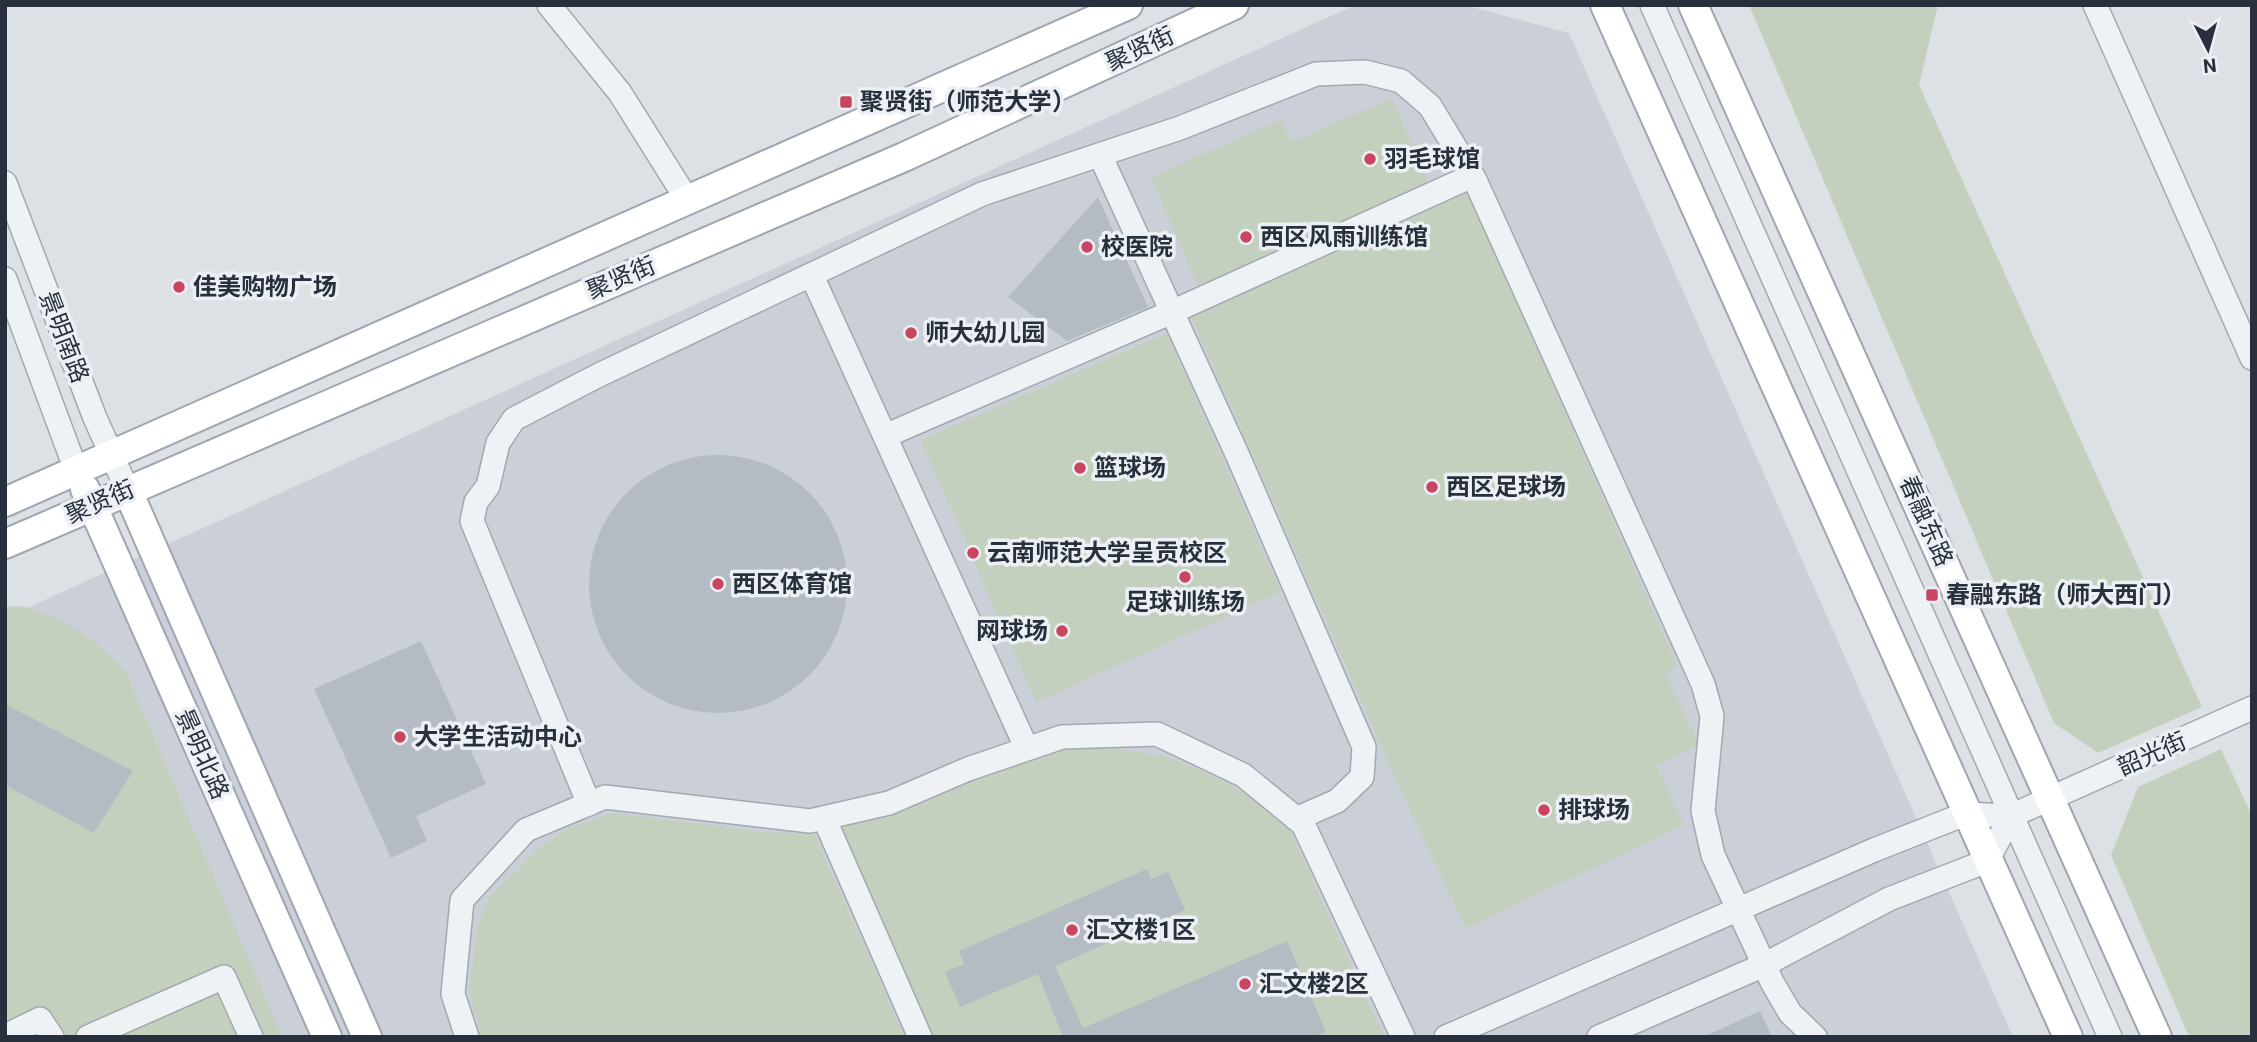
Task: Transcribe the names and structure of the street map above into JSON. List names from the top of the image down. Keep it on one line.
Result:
{"streets":{"main road":["聚贤街","春融东路","景明北路"],"street":["景明南路","韶光街"]},"crossings":[["聚贤街","景明南路"],["聚贤街","景明北路"],["景明南路","景明北路"],["春融东路","韶光街"]],"places":{"transit":["聚贤街（师范大学）","春融东路（师大西门）"],"other":["羽毛球馆","西区风雨训练馆","校医院","佳美购物广场","师大幼儿园","篮球场","西区足球场","云南师范大学呈贡校区","足球训练场","西区体育馆","网球场","大学生活动中心","排球场","汇文楼1区","汇文楼2区"]},"north":"bottom"}
